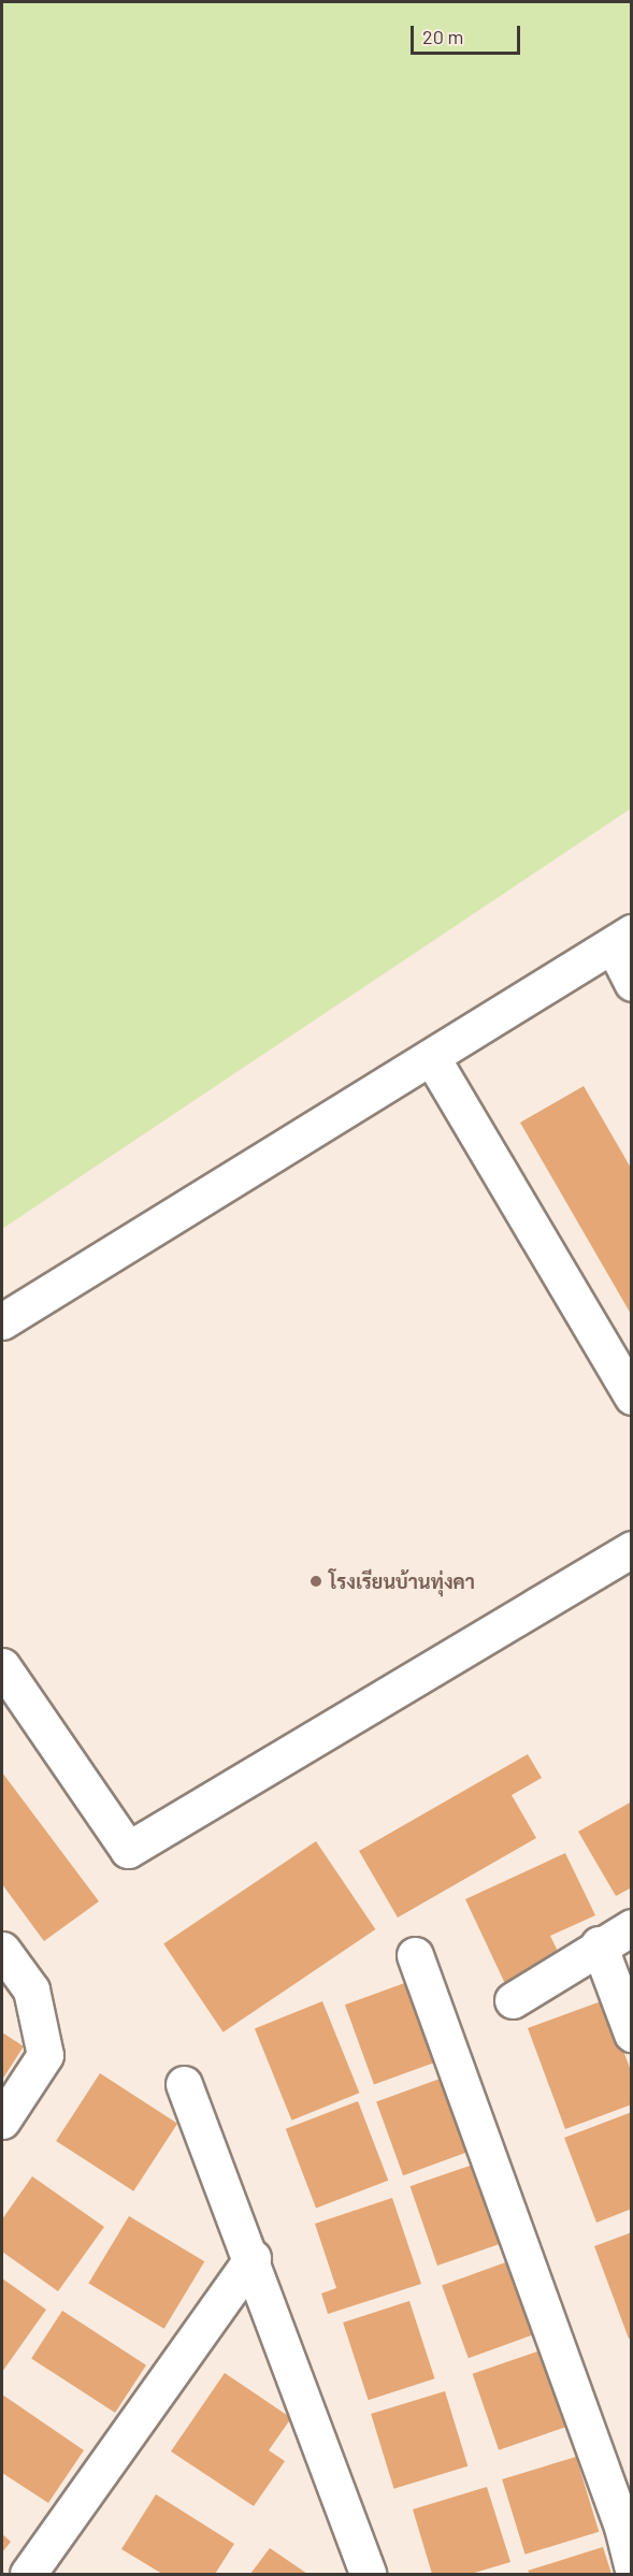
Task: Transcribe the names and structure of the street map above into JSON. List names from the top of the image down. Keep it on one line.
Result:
{"places":["โรงเรียนบ้านทุ่งคา"],"scale_bar":"20 m"}
